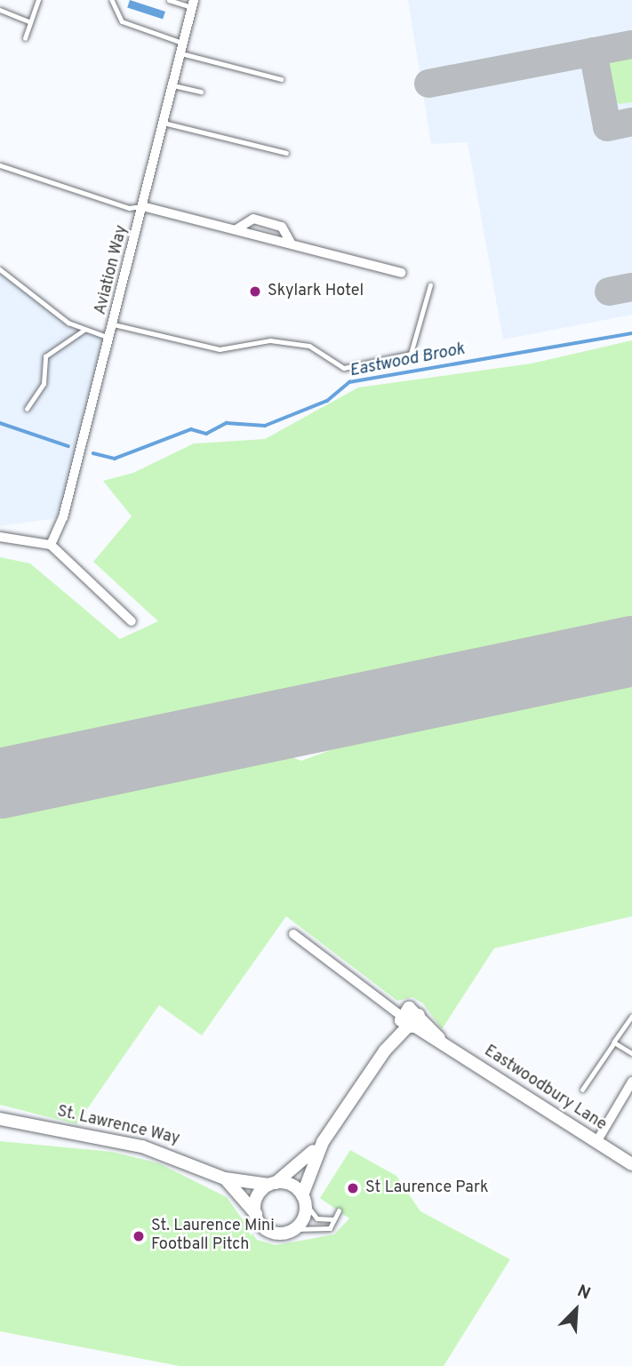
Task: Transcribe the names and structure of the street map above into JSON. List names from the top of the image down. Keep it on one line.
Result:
{"streets":{"street":["Aviation Way","Eastwoodbury Lane","St. Lawrence Way"]},"water":["Eastwood Brook"],"places":["Skylark Hotel","St Laurence Park","St. Laurence Mini Football Pitch"],"north":"top right"}
